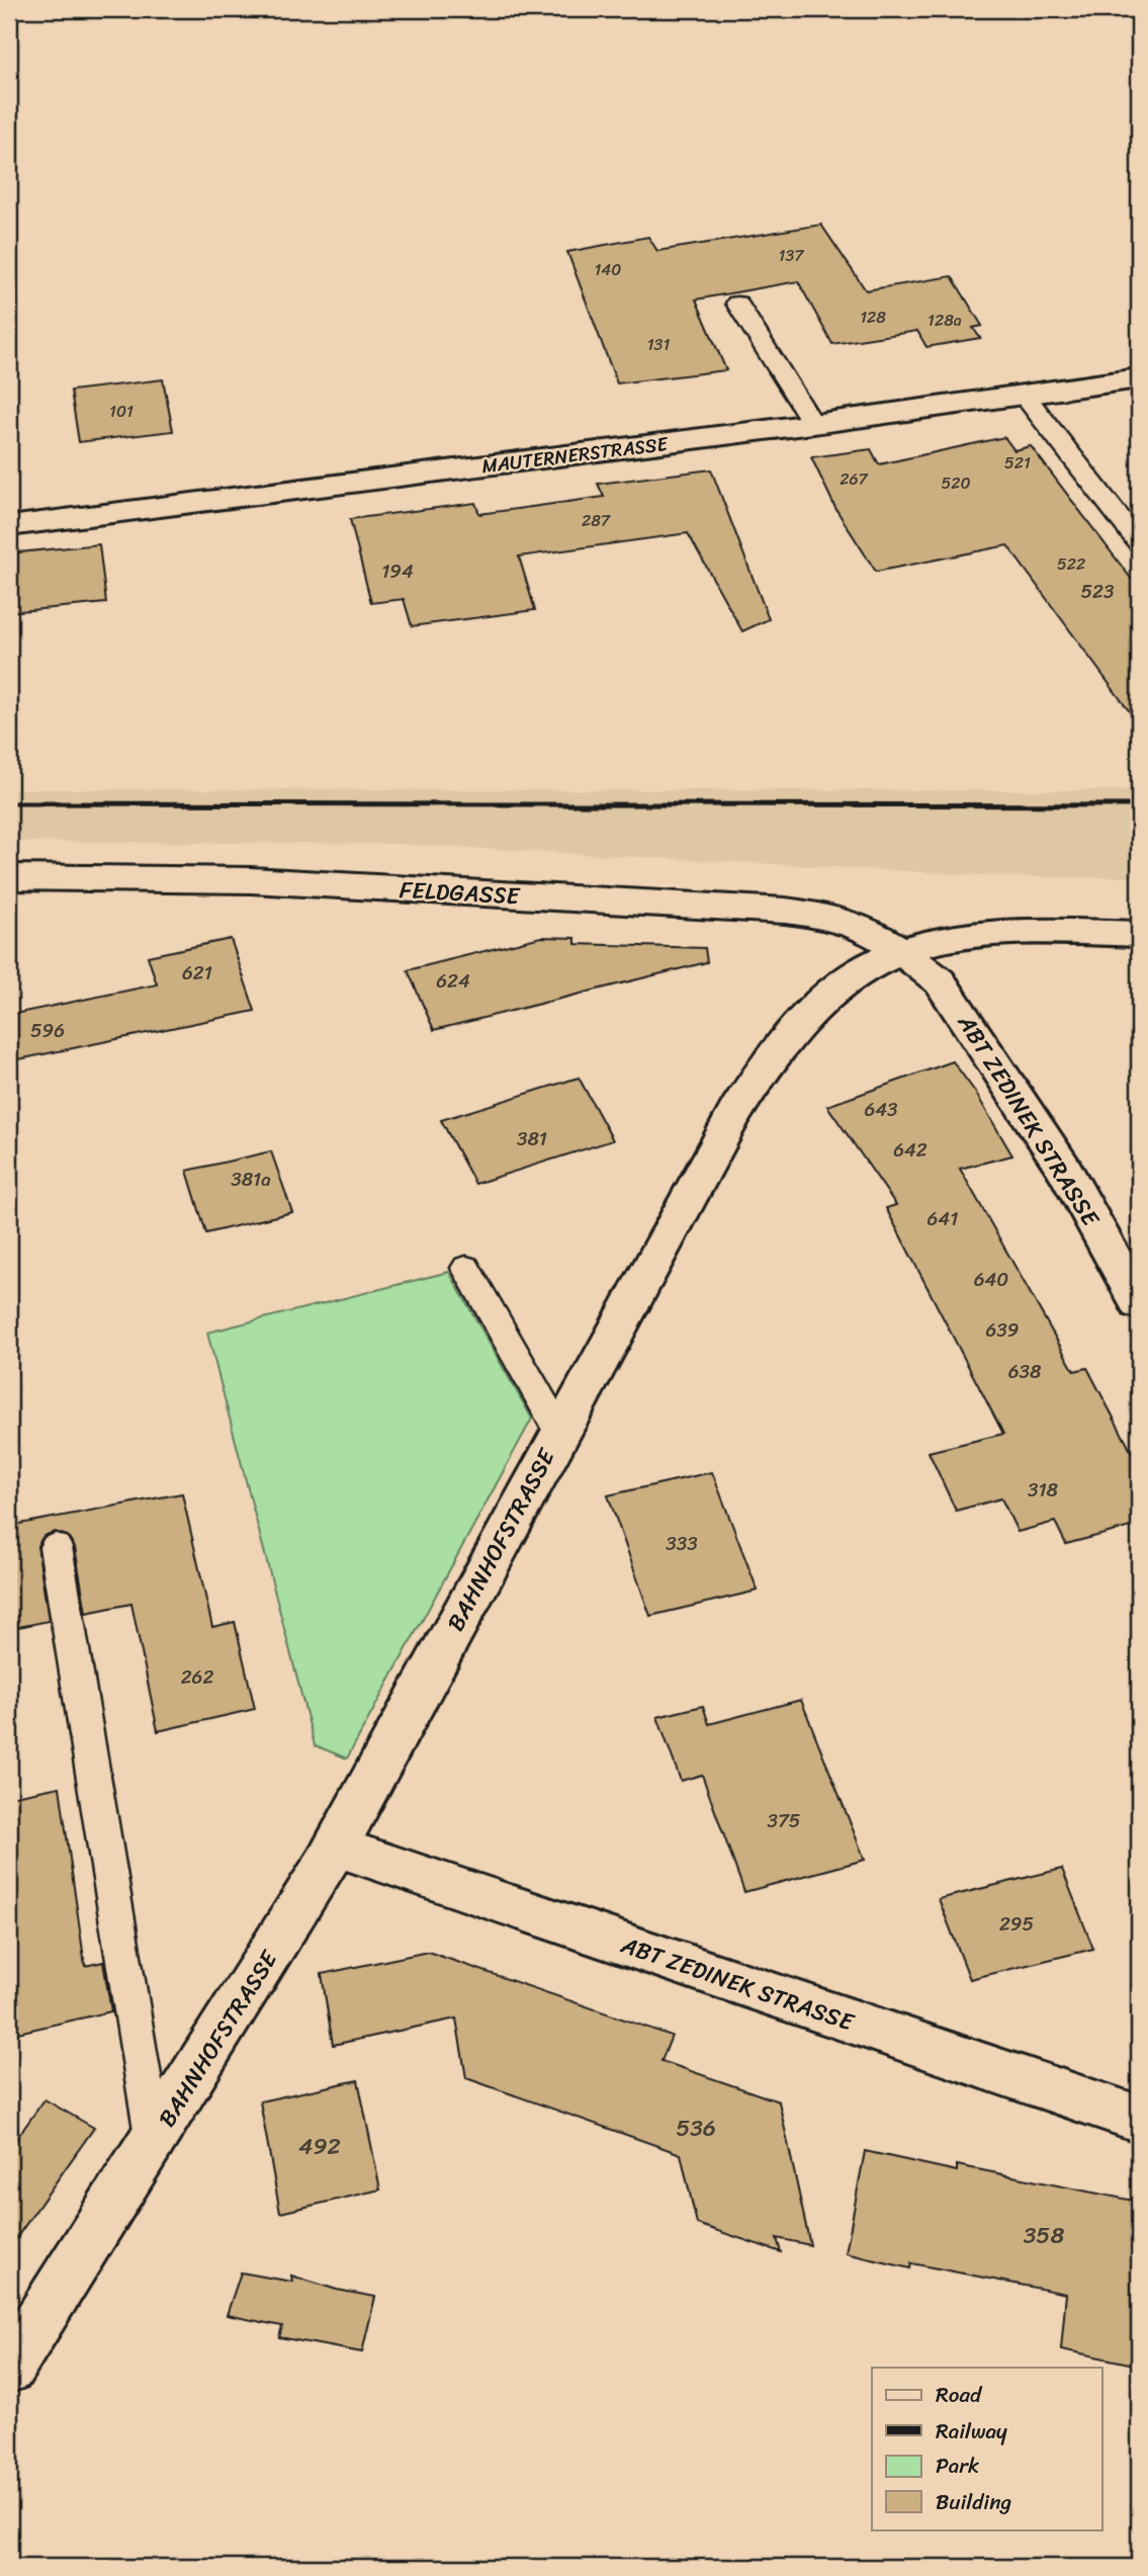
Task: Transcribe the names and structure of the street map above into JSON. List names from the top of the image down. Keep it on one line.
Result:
{"streets":{"street":["MAUTERNERSTRASSE","FELDGASSE","ABT ZEDINEK STRASSE","BAHNHOFSTRASSE"]},"crossings":[["FELDGASSE","ABT ZEDINEK STRASSE"],["FELDGASSE","BAHNHOFSTRASSE"],["ABT ZEDINEK STRASSE","BAHNHOFSTRASSE"]],"house_numbers":["137","140","128","128a","131","101","521","267","520","287","522","194","523","621","624","596","643","381","642","381a","641","640","639","638","318","333","262","375","295","536","492","358"],"legend":["Road","Railway","Park","Building"]}
